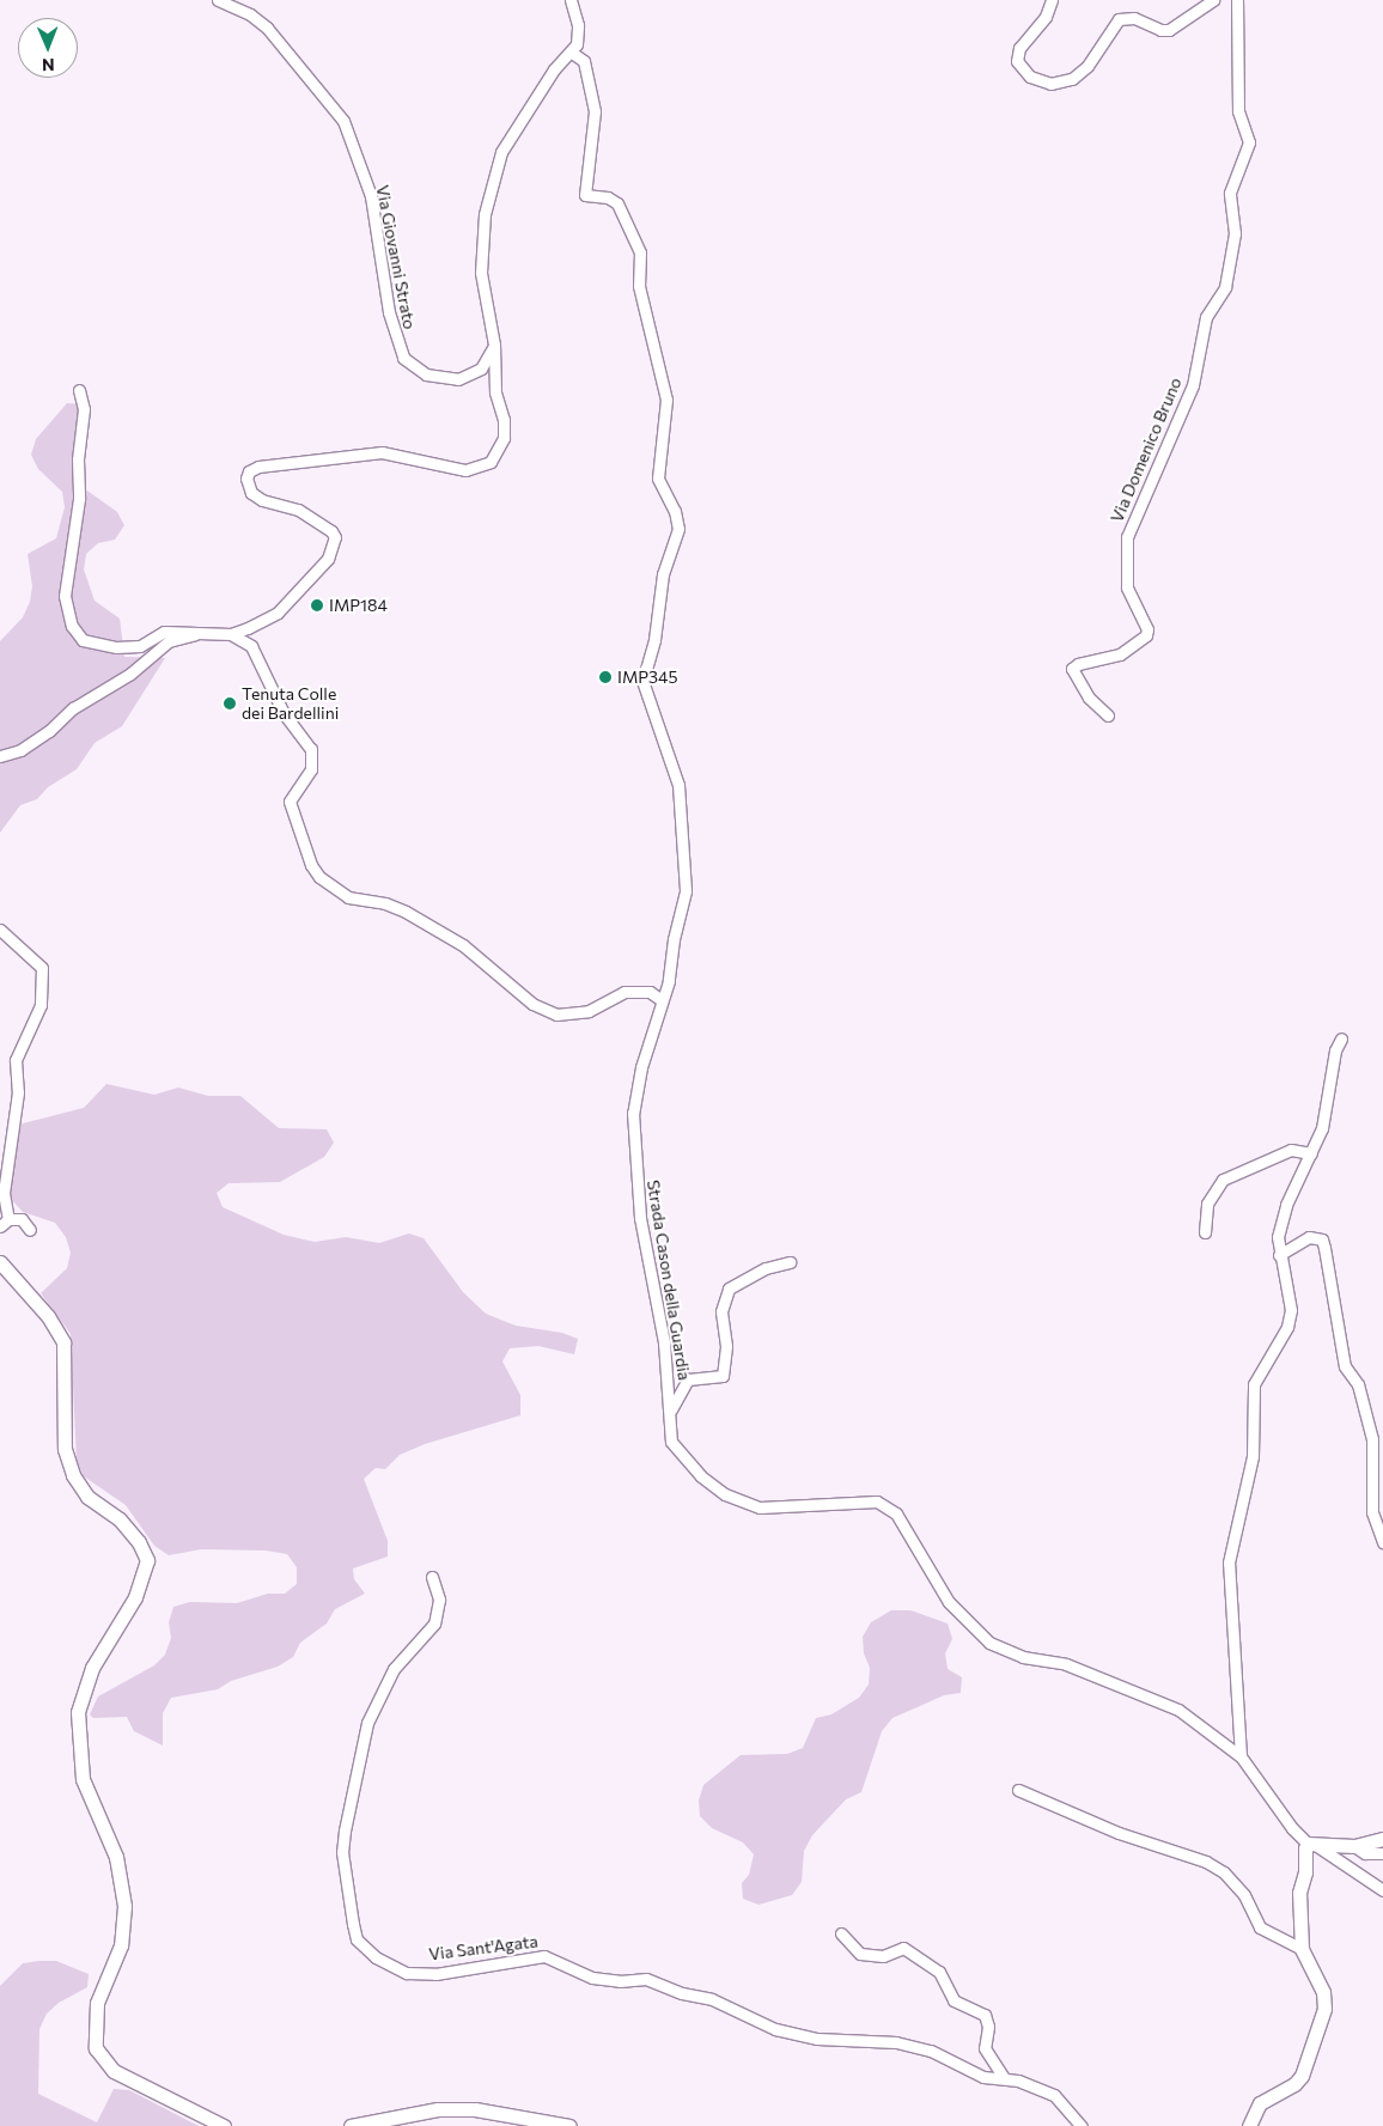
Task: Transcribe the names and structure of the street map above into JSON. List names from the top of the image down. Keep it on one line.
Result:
{"streets":{"street":["Via Giovanni Strato","Via Domenico Bruno","Strada Cason della Guardia","Via Sant'Agata"]},"places":["IMP184","IMP345","Tenuta Colle dei Bardellini"],"north":"bottom"}
